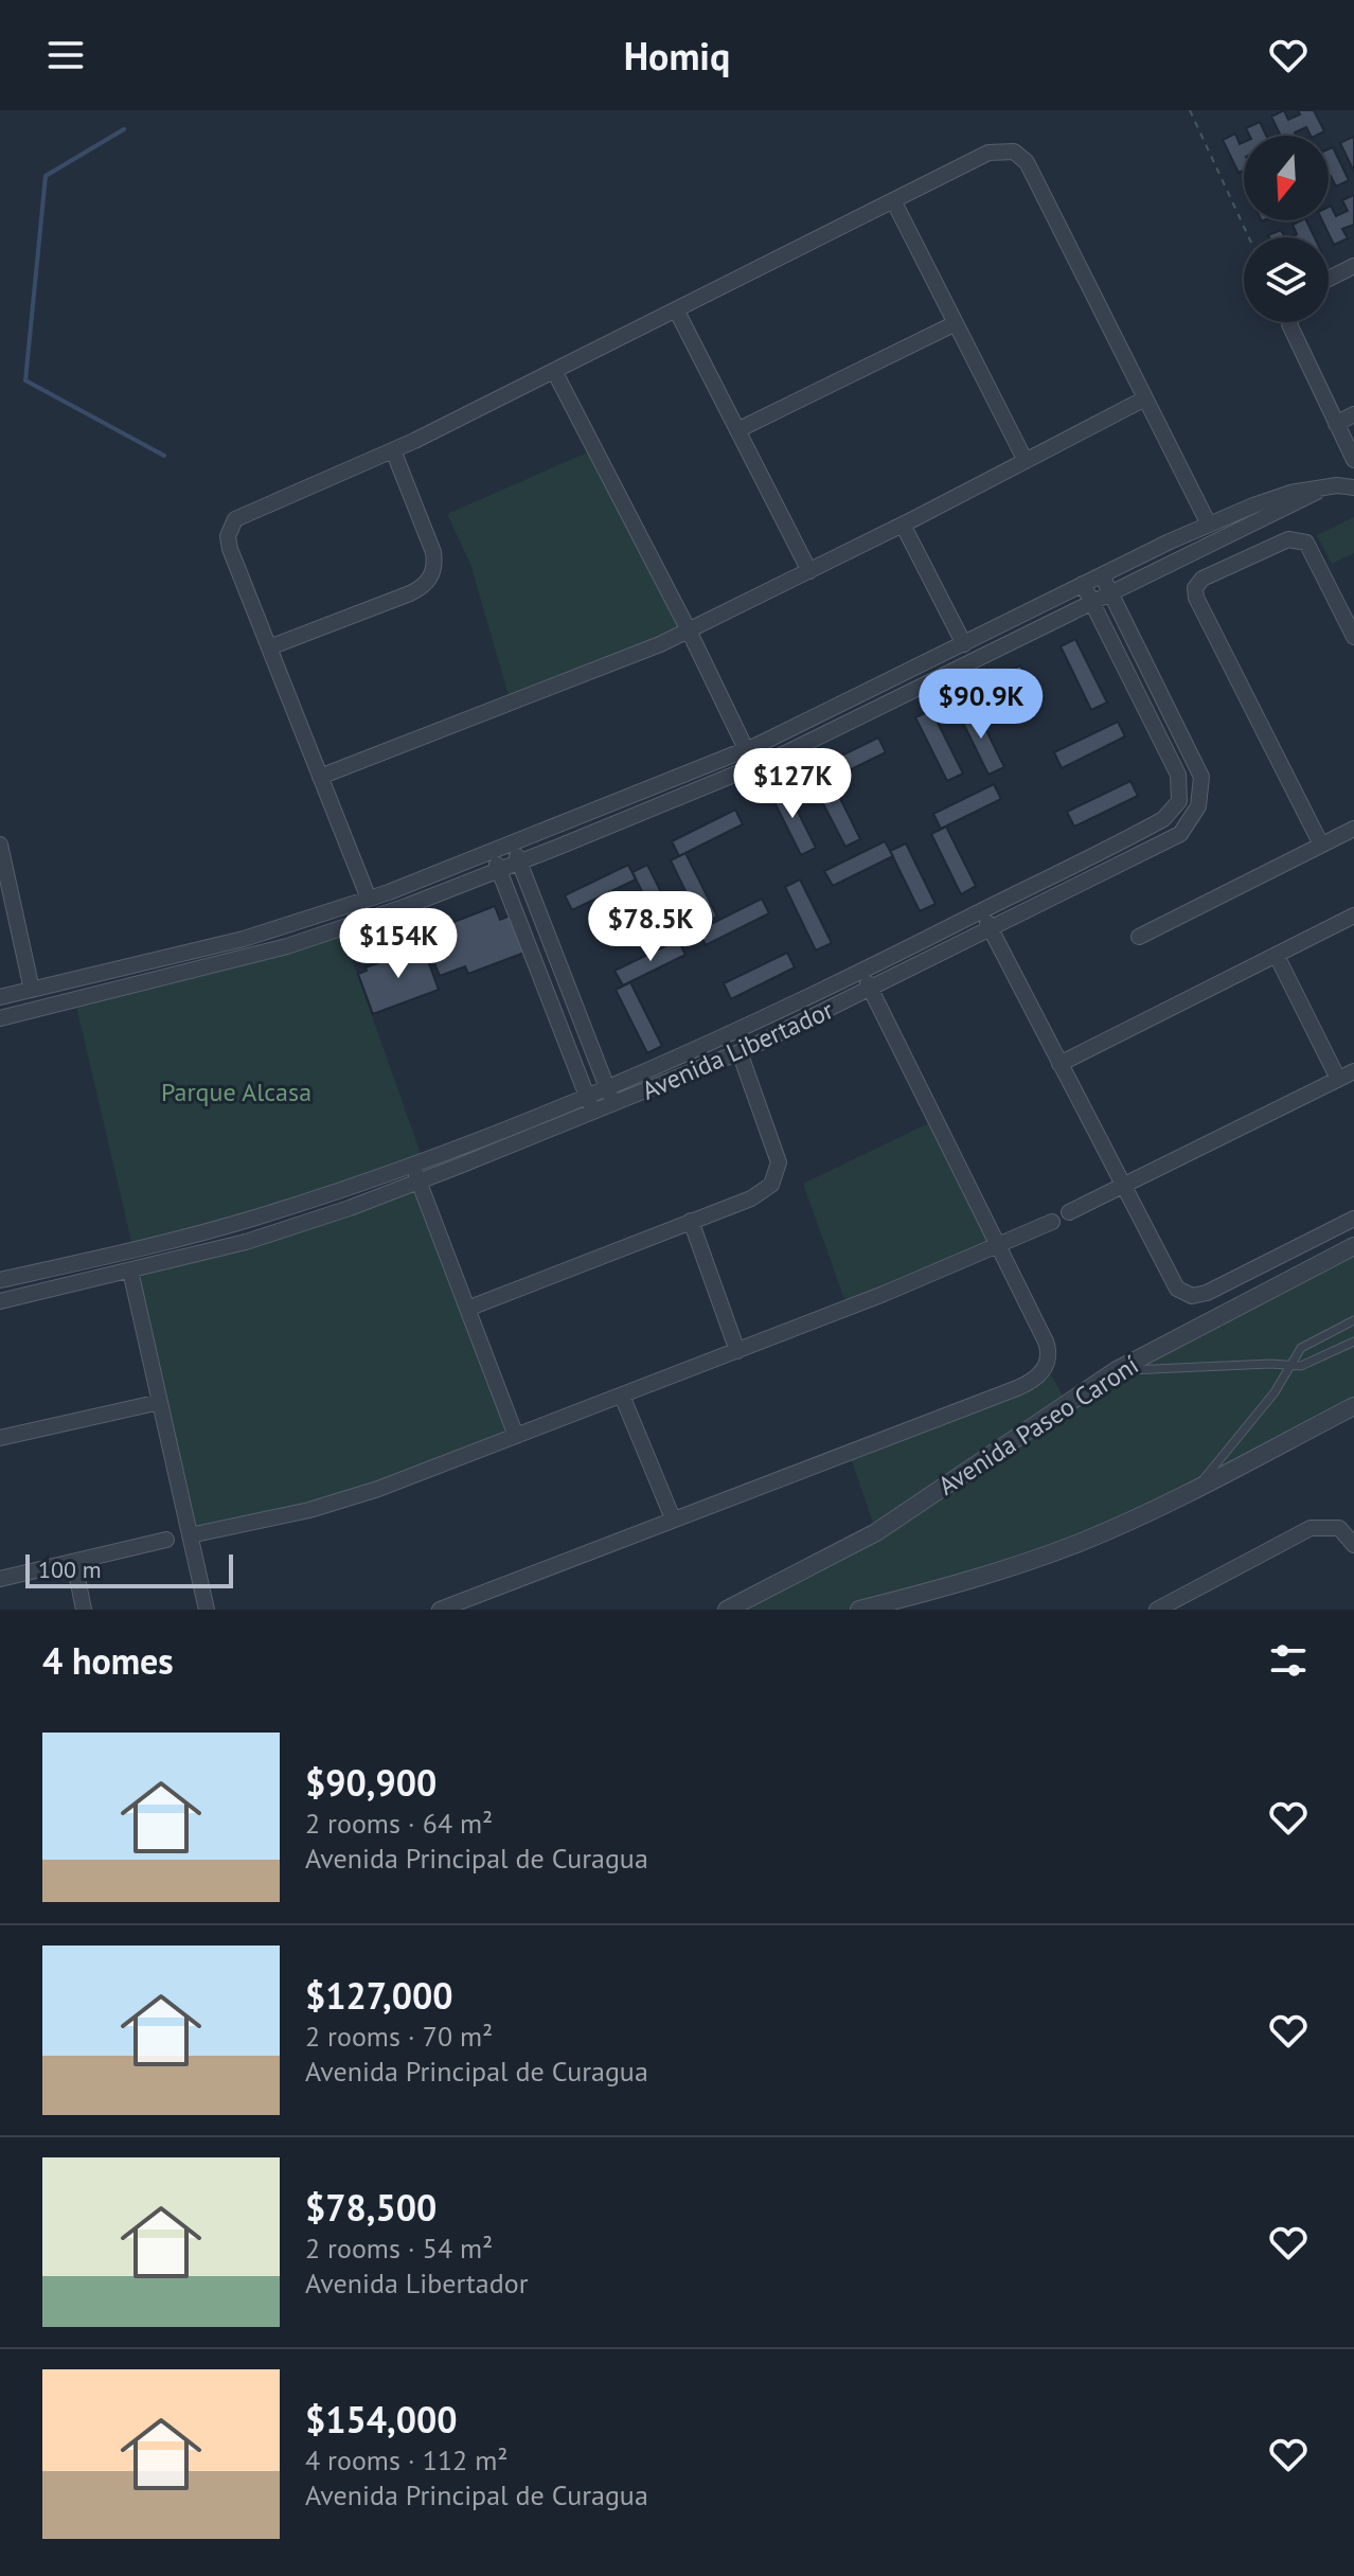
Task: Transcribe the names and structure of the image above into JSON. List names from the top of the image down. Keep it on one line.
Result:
{"streets":{"street":["Avenida Libertador","Avenida Paseo Caroní"]},"parks":["Parque Alcasa"],"scale_bar":"100 m","north":"bottom","page":{"header":"Homiq","price":["$90.9K","$127K","$78.5K","$154K"],"scale":"100 m","heading":"4 homes","list":[{"name":"$90,900","note":"2 rooms · 64 m² · Avenida Principal de Curagua"},{"name":"$127,000","note":"2 rooms · 70 m² · Avenida Principal de Curagua"},{"name":"$78,500","note":"2 rooms · 54 m² · Avenida Libertador"},{"name":"$154,000","note":"4 rooms · 112 m² · Avenida Principal de Curagua"}]}}
